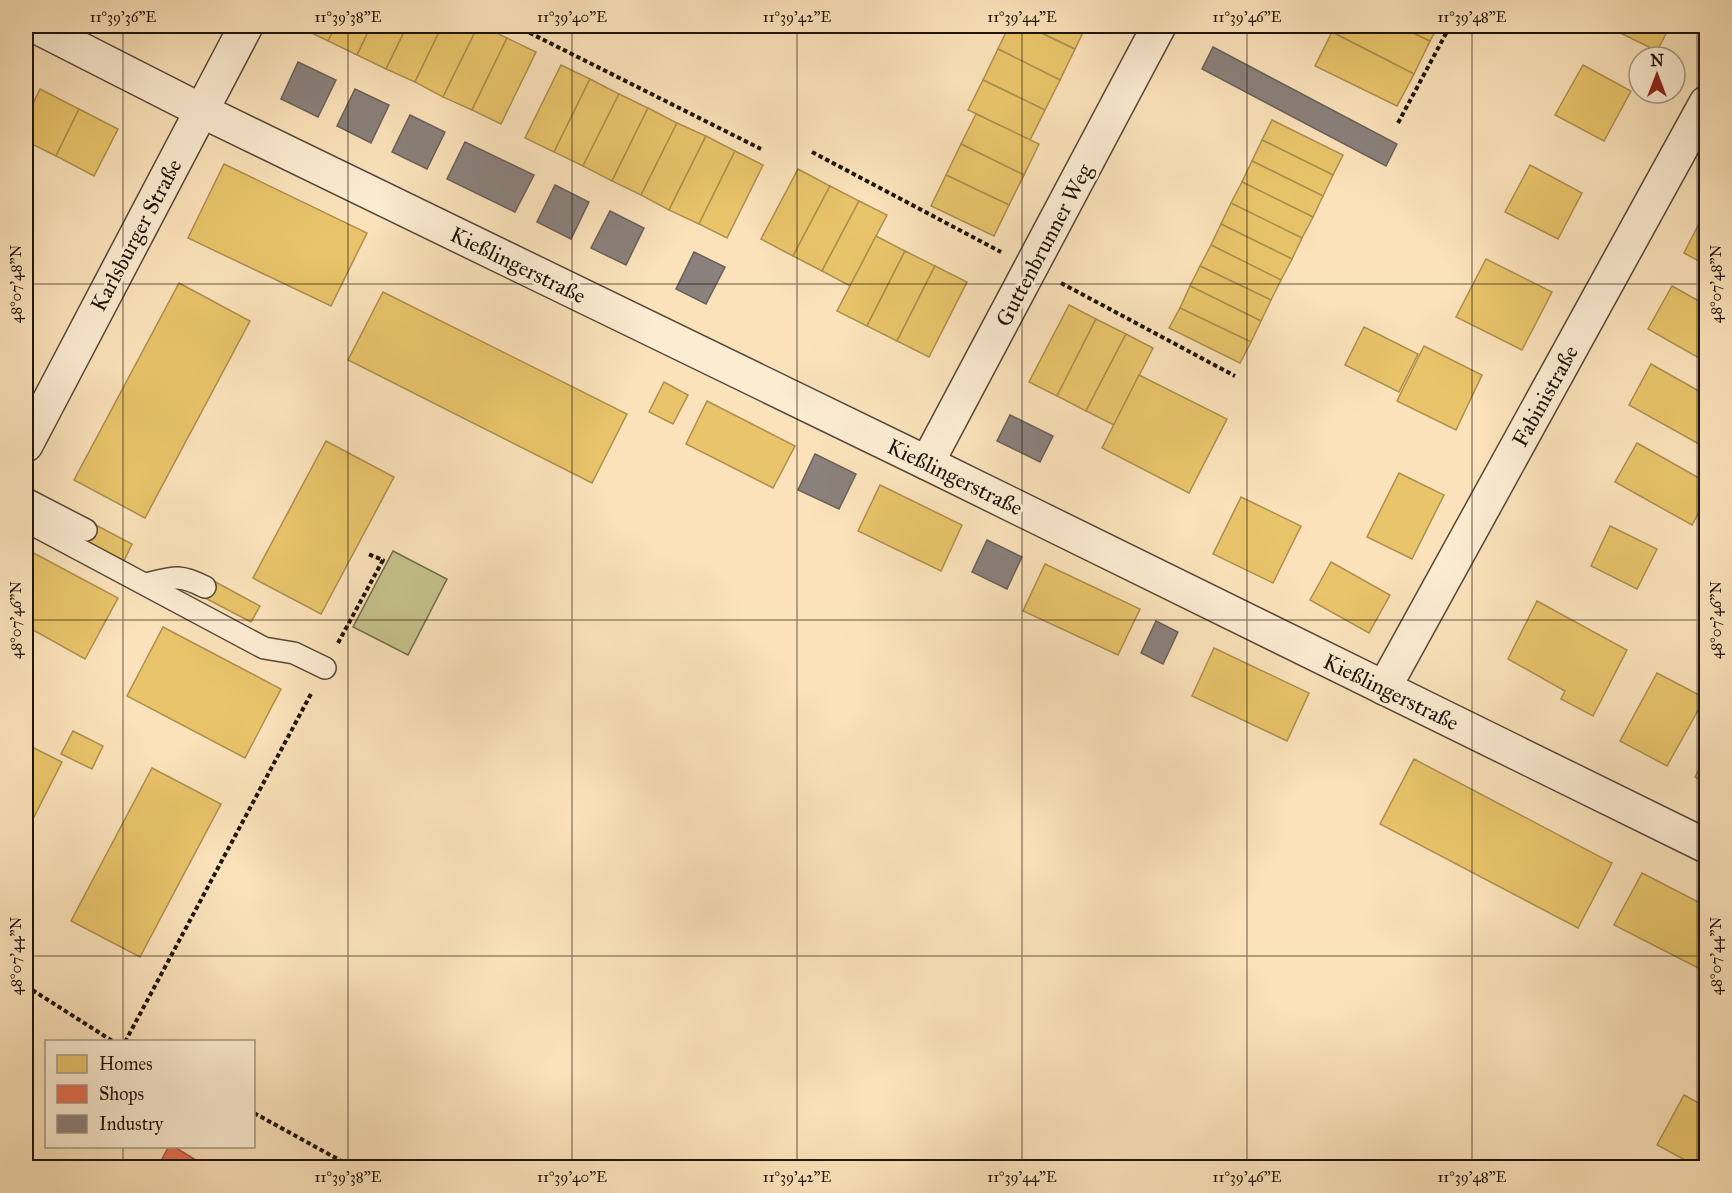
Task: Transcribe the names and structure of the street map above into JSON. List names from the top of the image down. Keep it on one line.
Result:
{"streets":{"street":["Karlsburger Straße","Guttenbrunner Weg","Kießlingerstraße","Fabinistraße"]},"crossings":[["Karlsburger Straße","Kießlingerstraße"],["Guttenbrunner Weg","Kießlingerstraße"],["Kießlingerstraße","Fabinistraße"]],"legend":["Homes","Shops","Industry"],"north":"top","coordinates":["11°39'36\"E","11°39'38\"E","11°39'40\"E","11°39'42\"E","11°39'44\"E","11°39'46\"E","11°39'48\"E","48°07'48\"N","48°07'46\"N","48°07'44\"N"]}
